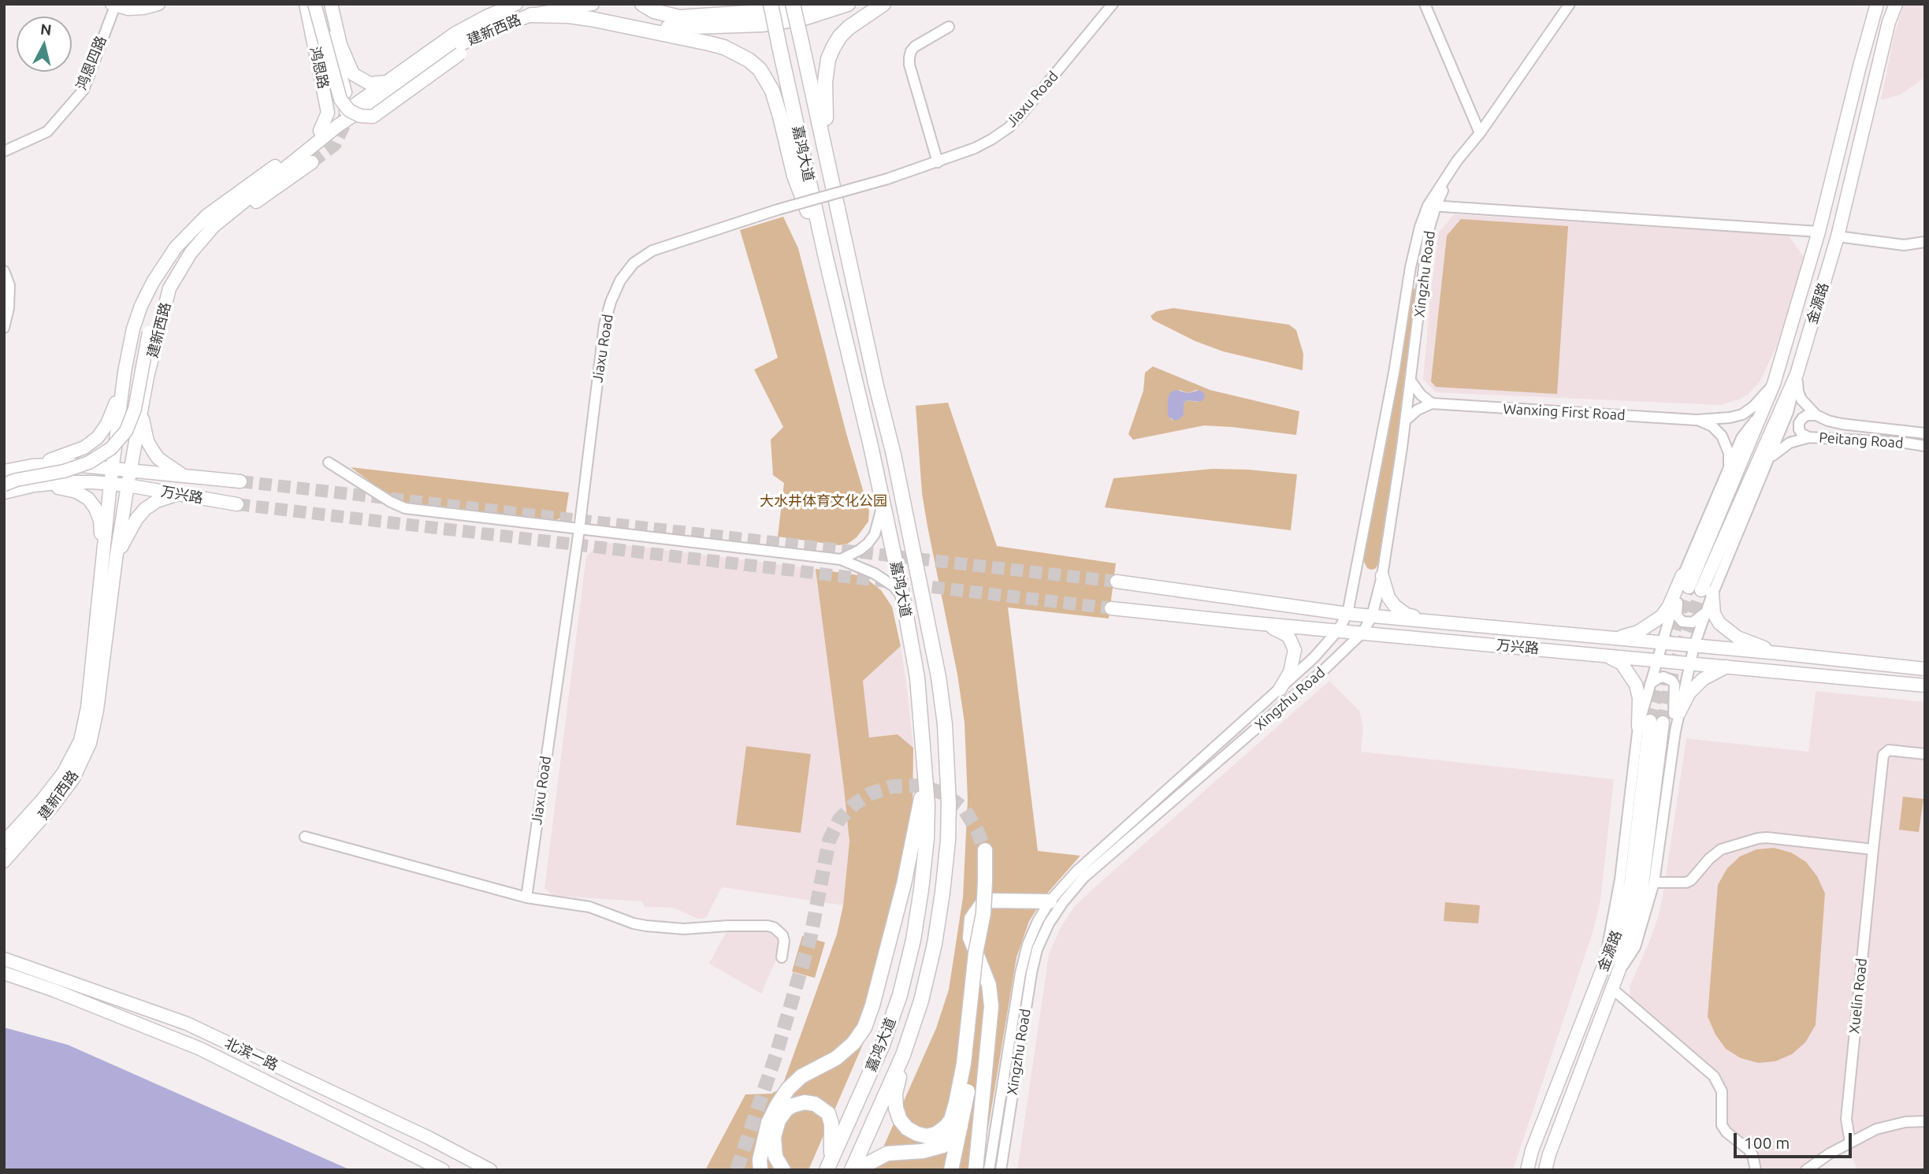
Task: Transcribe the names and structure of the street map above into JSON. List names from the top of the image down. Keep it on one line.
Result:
{"streets":{"highway":["嘉鸿大道"],"main road":["建新西路","鸿恩路","金源路","万兴路","北滨一路"],"street":["鸿恩四路","Jiaxu Road","Xingzhu Road","Wanxing First Road","Peitang Road","Xuelin Road"]},"crossings":[["建新西路","鸿恩路"],["建新西路","万兴路"],["Xingzhu Road","万兴路"],["金源路","Wanxing First Road"],["金源路","Peitang Road"]],"parks":["大水井体育文化公园"],"scale_bar":"100 m","north":"top"}
